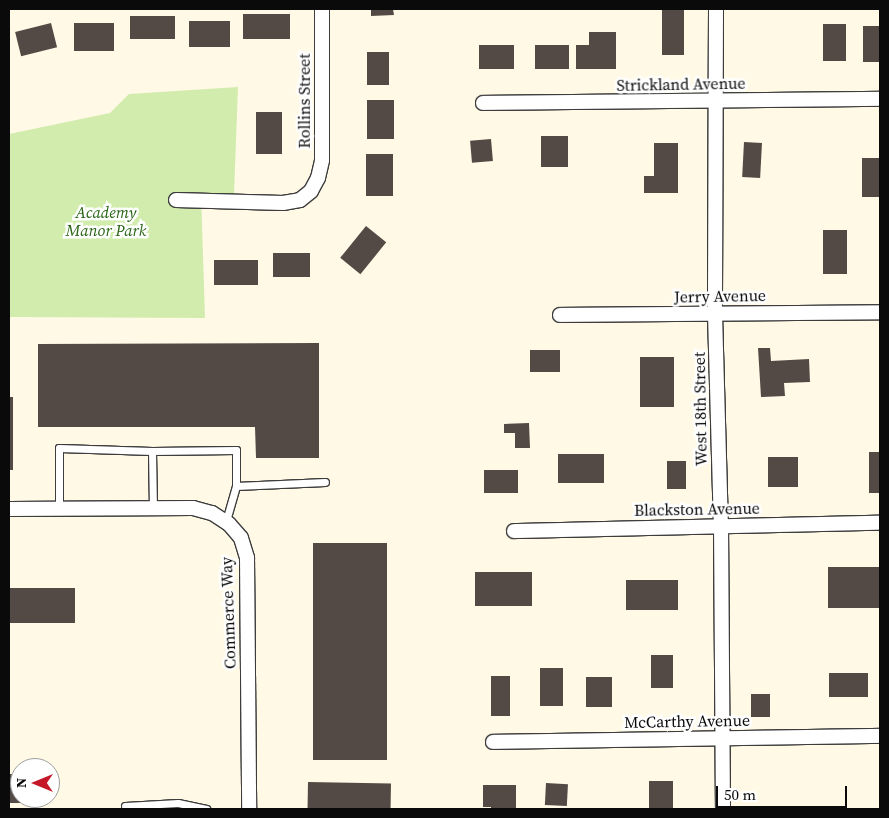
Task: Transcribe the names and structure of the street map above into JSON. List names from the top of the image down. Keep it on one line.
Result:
{"streets":{"street":["Strickland Avenue","Rollins Street","Jerry Avenue","West 18th Street","Blackston Avenue","Commerce Way","McCarthy Avenue"]},"crossings":[["Strickland Avenue","West 18th Street"],["Jerry Avenue","West 18th Street"],["West 18th Street","Blackston Avenue"],["West 18th Street","McCarthy Avenue"]],"parks":["Academy Manor Park"],"scale_bar":"50 m","north":"left"}
